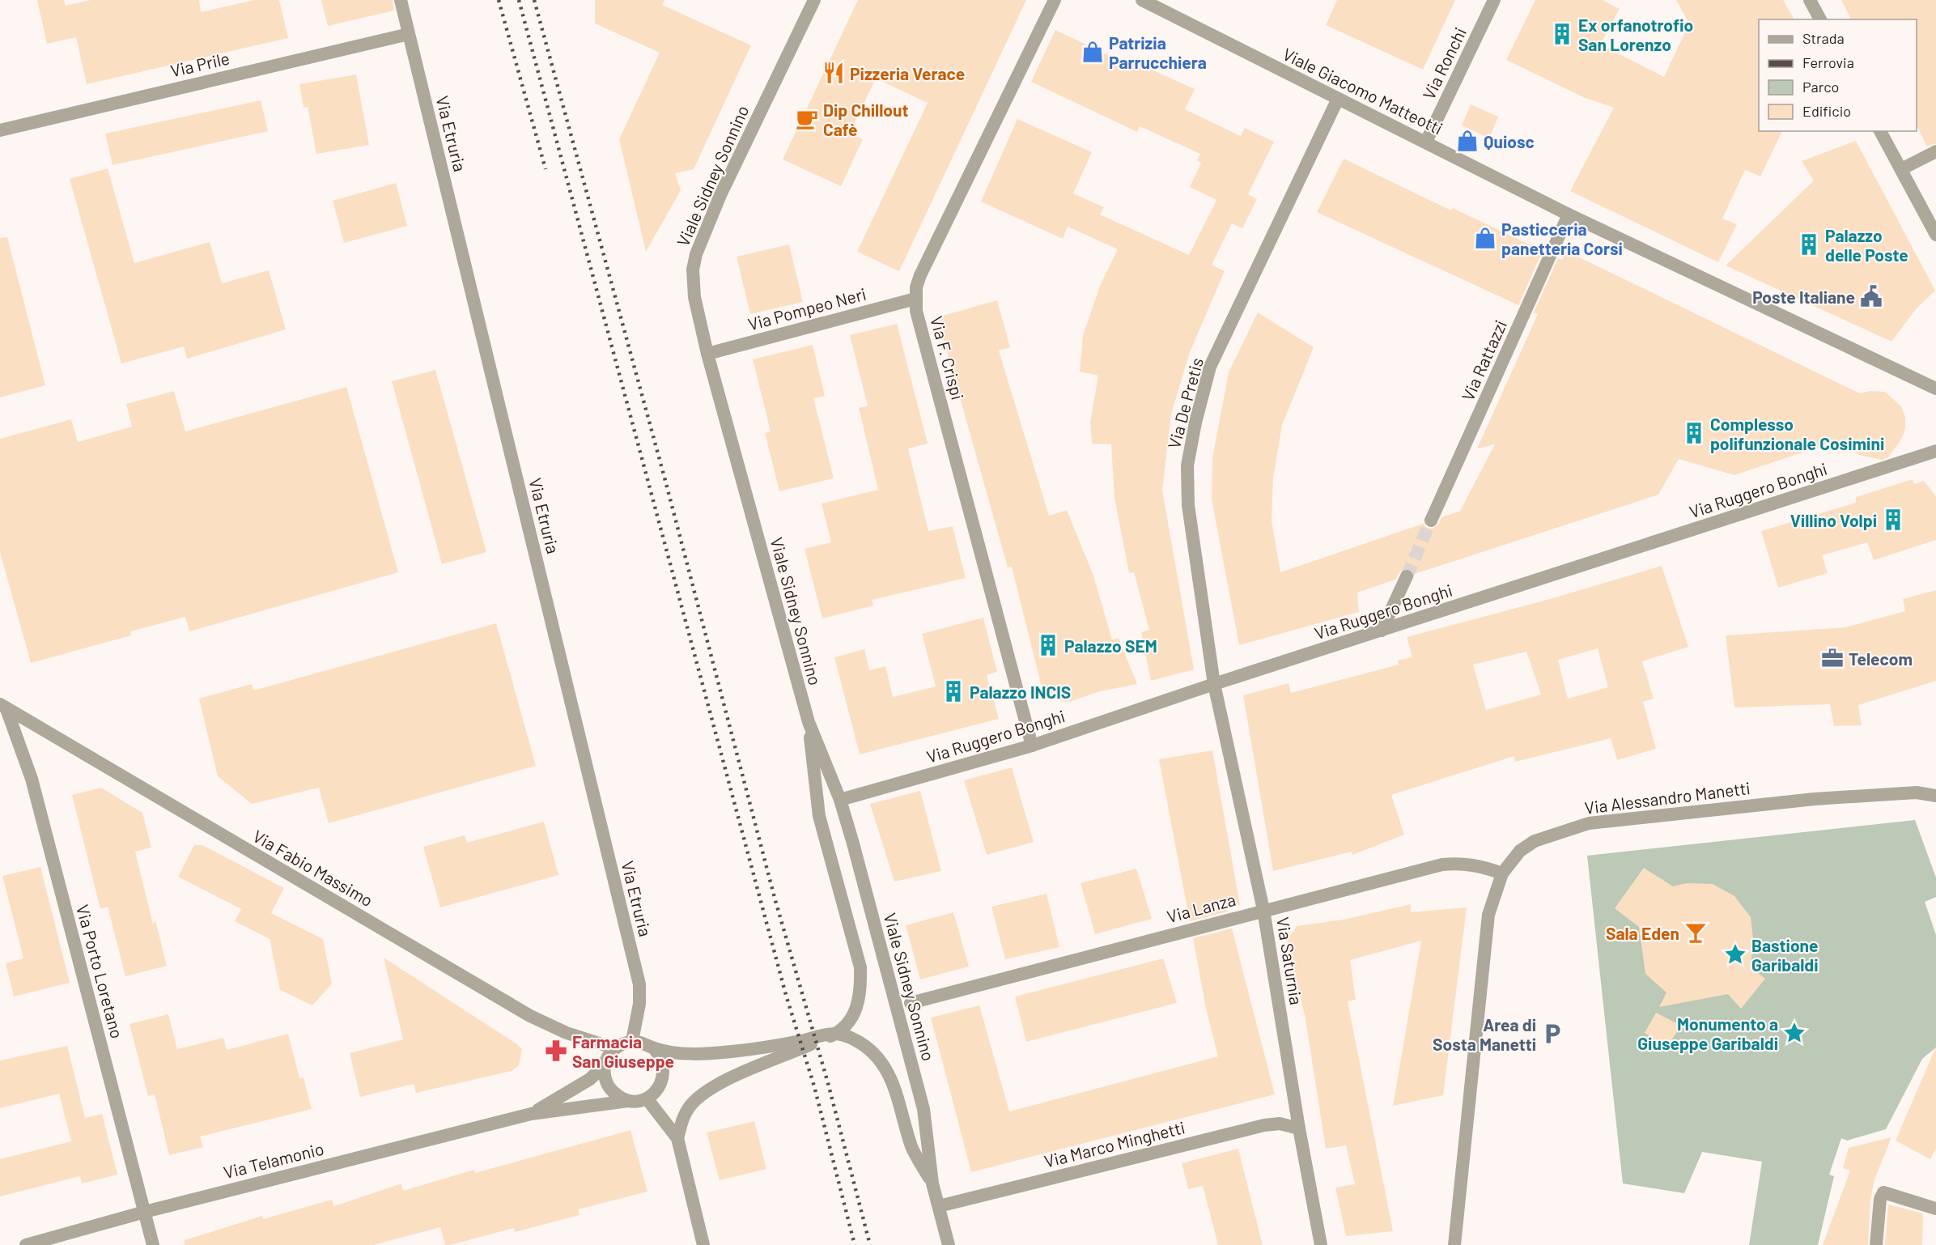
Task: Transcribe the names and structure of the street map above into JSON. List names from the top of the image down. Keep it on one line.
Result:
{"streets":{"street":["Via Ronchi","Via Prile","Viale Giacomo Matteotti","Via Etruria","Viale Sidney Sonnino","Via Pompeo Neri","Via F. Crispi","Via Rattazzi","Via De Pretis","Via Ruggero Bonghi","Via Alessandro Manetti","Via Fabio Massimo","Via Lanza","Via Saturnia","Via Porto Loretano","Via Marco Minghetti","Via Telamonio"]},"crossings":[["Via Ronchi","Viale Giacomo Matteotti"],["Via Prile","Via Etruria"],["Viale Giacomo Matteotti","Via Rattazzi"],["Viale Giacomo Matteotti","Via De Pretis"],["Via Etruria","Via Fabio Massimo"],["Via Etruria","Via Telamonio"],["Viale Sidney Sonnino","Via Pompeo Neri"],["Viale Sidney Sonnino","Via Ruggero Bonghi"],["Viale Sidney Sonnino","Via Marco Minghetti"],["Via Pompeo Neri","Via F. Crispi"],["Via F. Crispi","Via Ruggero Bonghi"],["Via De Pretis","Via Ruggero Bonghi"],["Via De Pretis","Via Saturnia"],["Via Ruggero Bonghi","Via Saturnia"],["Via Alessandro Manetti","Via Lanza"],["Via Fabio Massimo","Via Porto Loretano"],["Via Fabio Massimo","Via Telamonio"],["Via Lanza","Via Saturnia"],["Via Saturnia","Via Marco Minghetti"],["Via Porto Loretano","Via Telamonio"]],"places":{"building":["Ex orfanotrofio San Lorenzo","Palazzo delle Poste","Complesso polifunzionale Cosimini","Villino Volpi","Palazzo SEM","Palazzo INCIS"],"shop":["Patrizia Parrucchiera","Quiosc","Pasticceria panetteria Corsi"],"restaurant":["Pizzeria Verace"],"cafe":["Dip Chillout Cafè"],"public building":["Poste Italiane"],"office":["Telecom"],"bar":["Sala Eden"],"place":["Bastione Garibaldi","Monumento a Giuseppe Garibaldi"],"parking":["Area di Sosta Manetti"],"pharmacy":["Farmacia San Giuseppe"]},"legend":["Strada","Ferrovia","Parco","Edificio"]}
